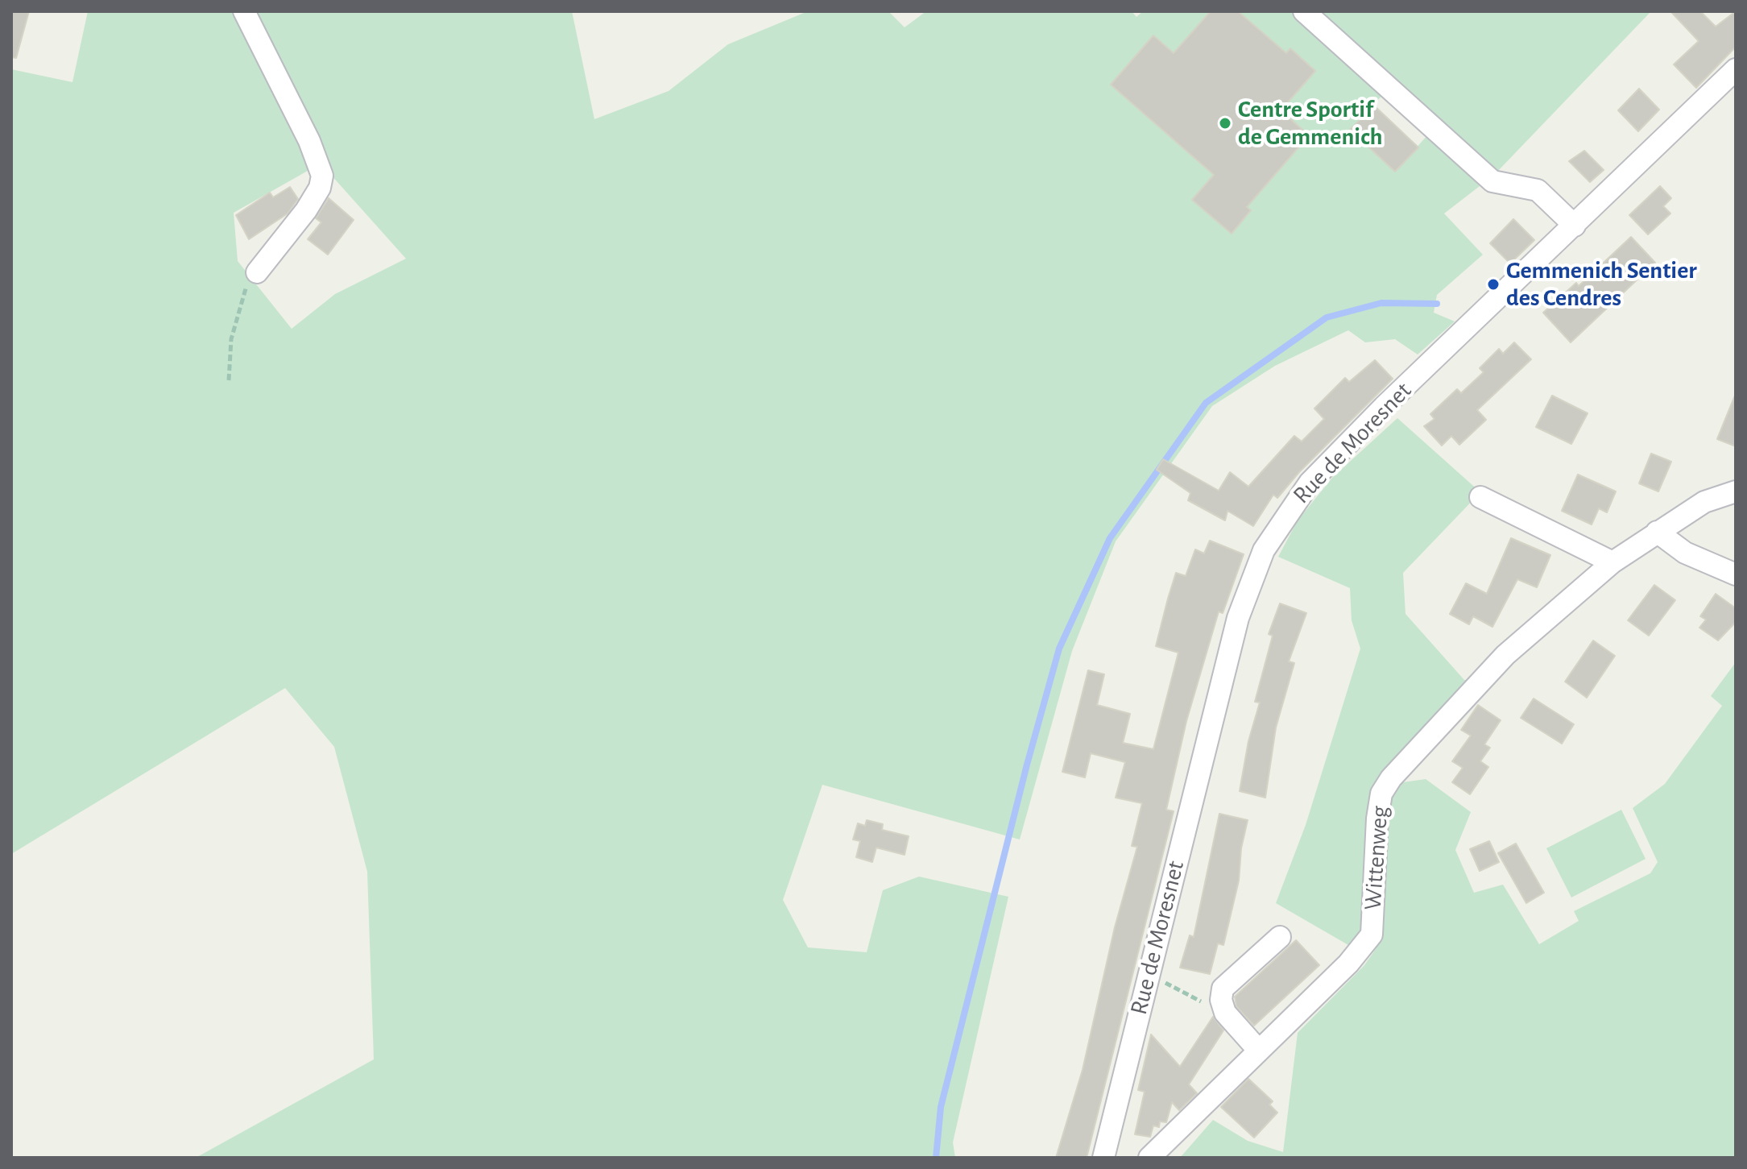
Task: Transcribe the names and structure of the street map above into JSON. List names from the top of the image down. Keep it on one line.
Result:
{"streets":{"street":["Rue de Moresnet","Wittenweg"]},"places":["Centre Sportif de Gemmenich","Gemmenich Sentier des Cendres"]}
